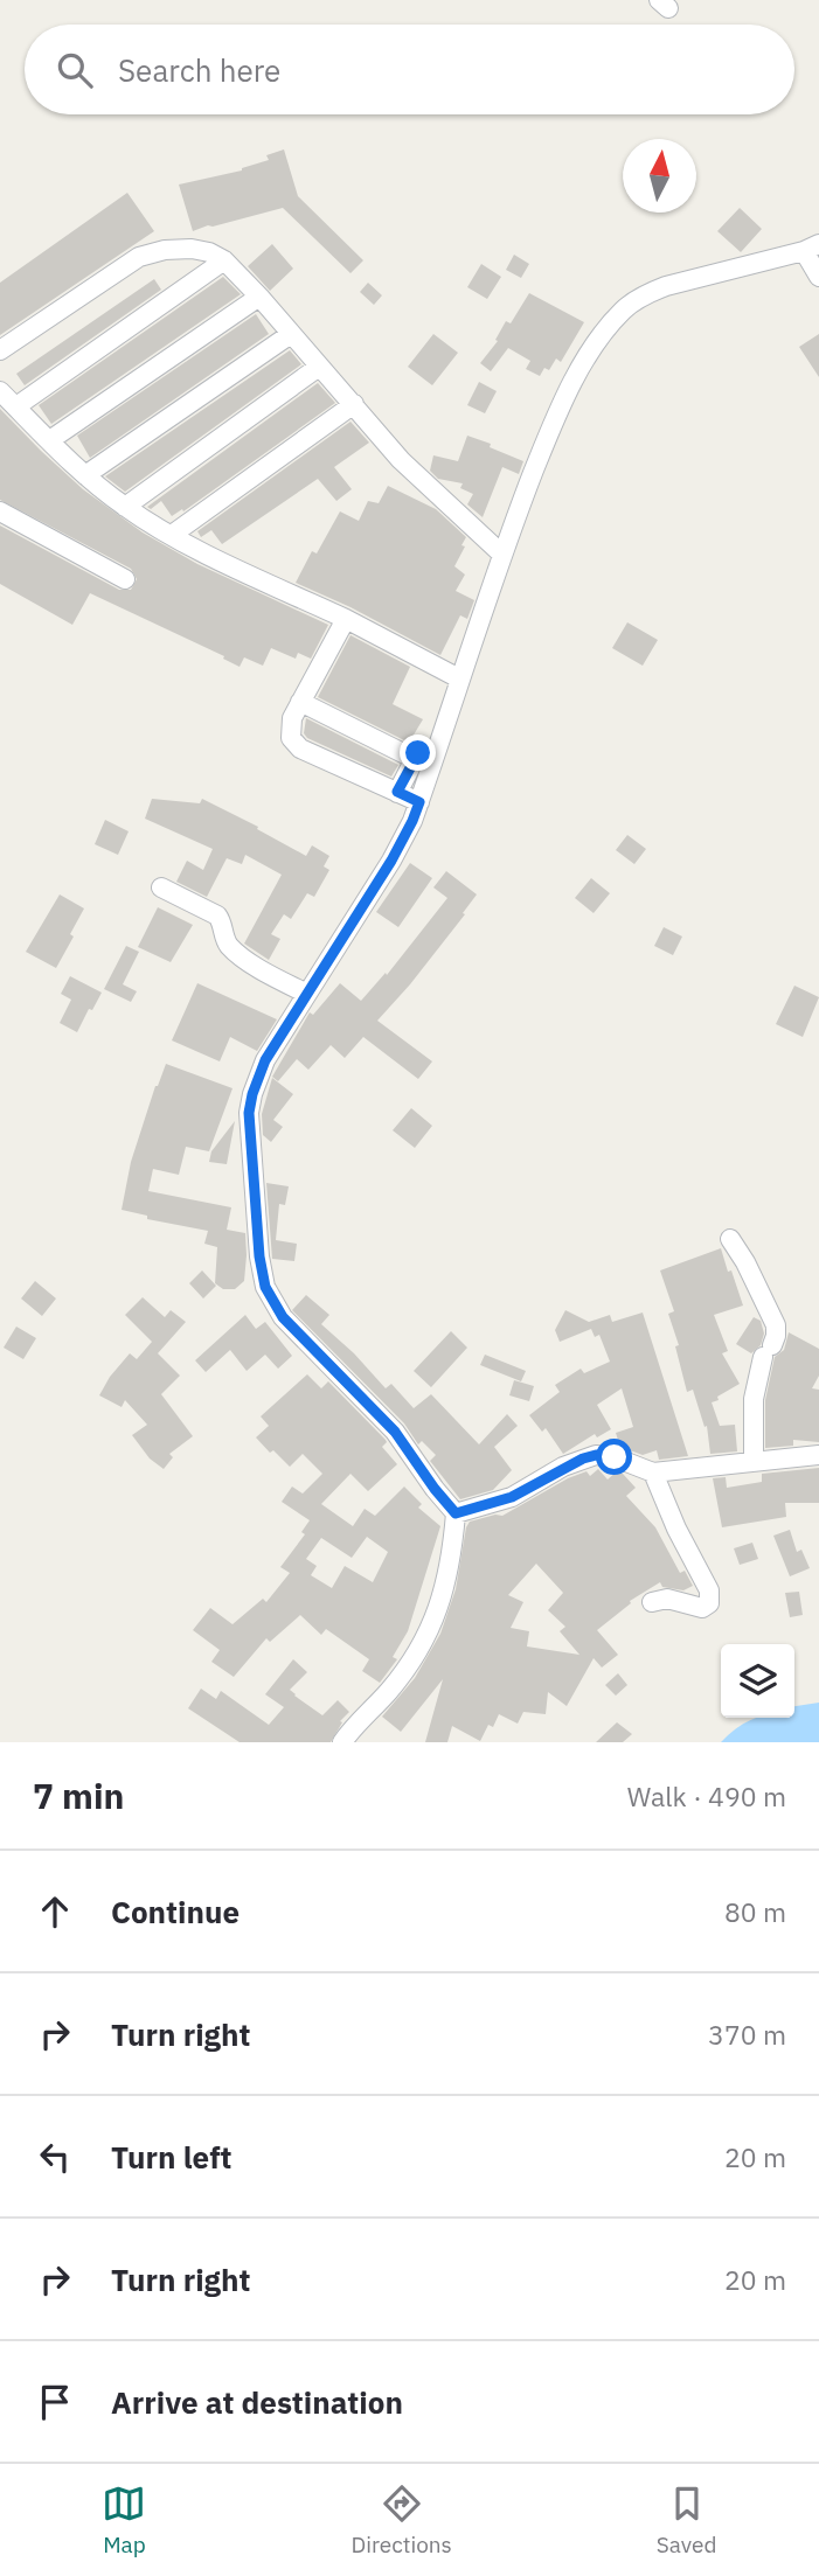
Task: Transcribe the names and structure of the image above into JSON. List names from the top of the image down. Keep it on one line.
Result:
{"north":"top","page":{"search":"Search here","heading":["7 min","Walk · 490 m"],"list":[["Continue","80 m"],["Turn right","370 m"],["Turn left","20 m"],["Turn right","20 m"],"Arrive at destination"],"nav":["Map","Directions","Saved"]}}
